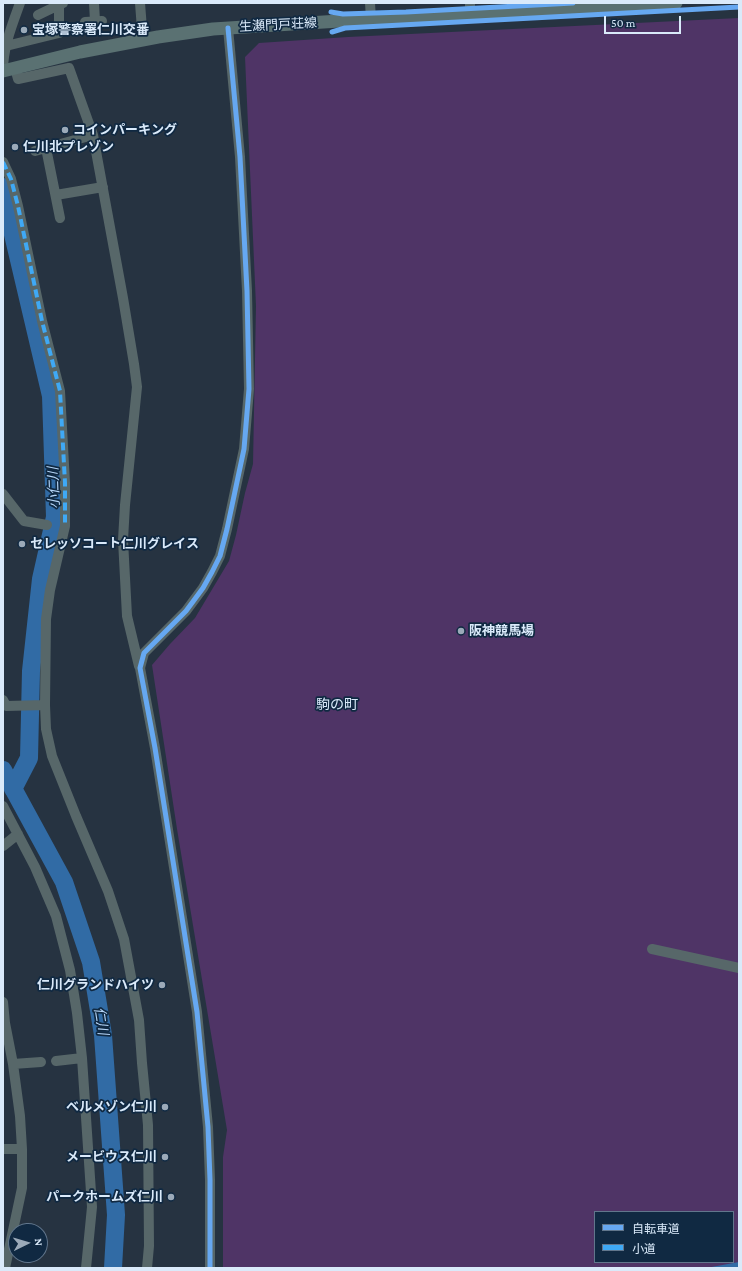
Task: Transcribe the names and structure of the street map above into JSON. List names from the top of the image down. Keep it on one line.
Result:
{"streets":{"main road":["生瀬門戸荘線"]},"districts":["駒の町"],"water":["小仁川","仁川"],"places":["宝塚警察署仁川交番","コインパーキング","仁川北プレゾン","セレッソコート仁川グレイス","阪神競馬場","仁川グランドハイツ","ベルメゾン仁川","メービウス仁川","パークホームズ仁川"],"legend":["自転車道","小道"],"scale_bar":"50 m","north":"right"}
